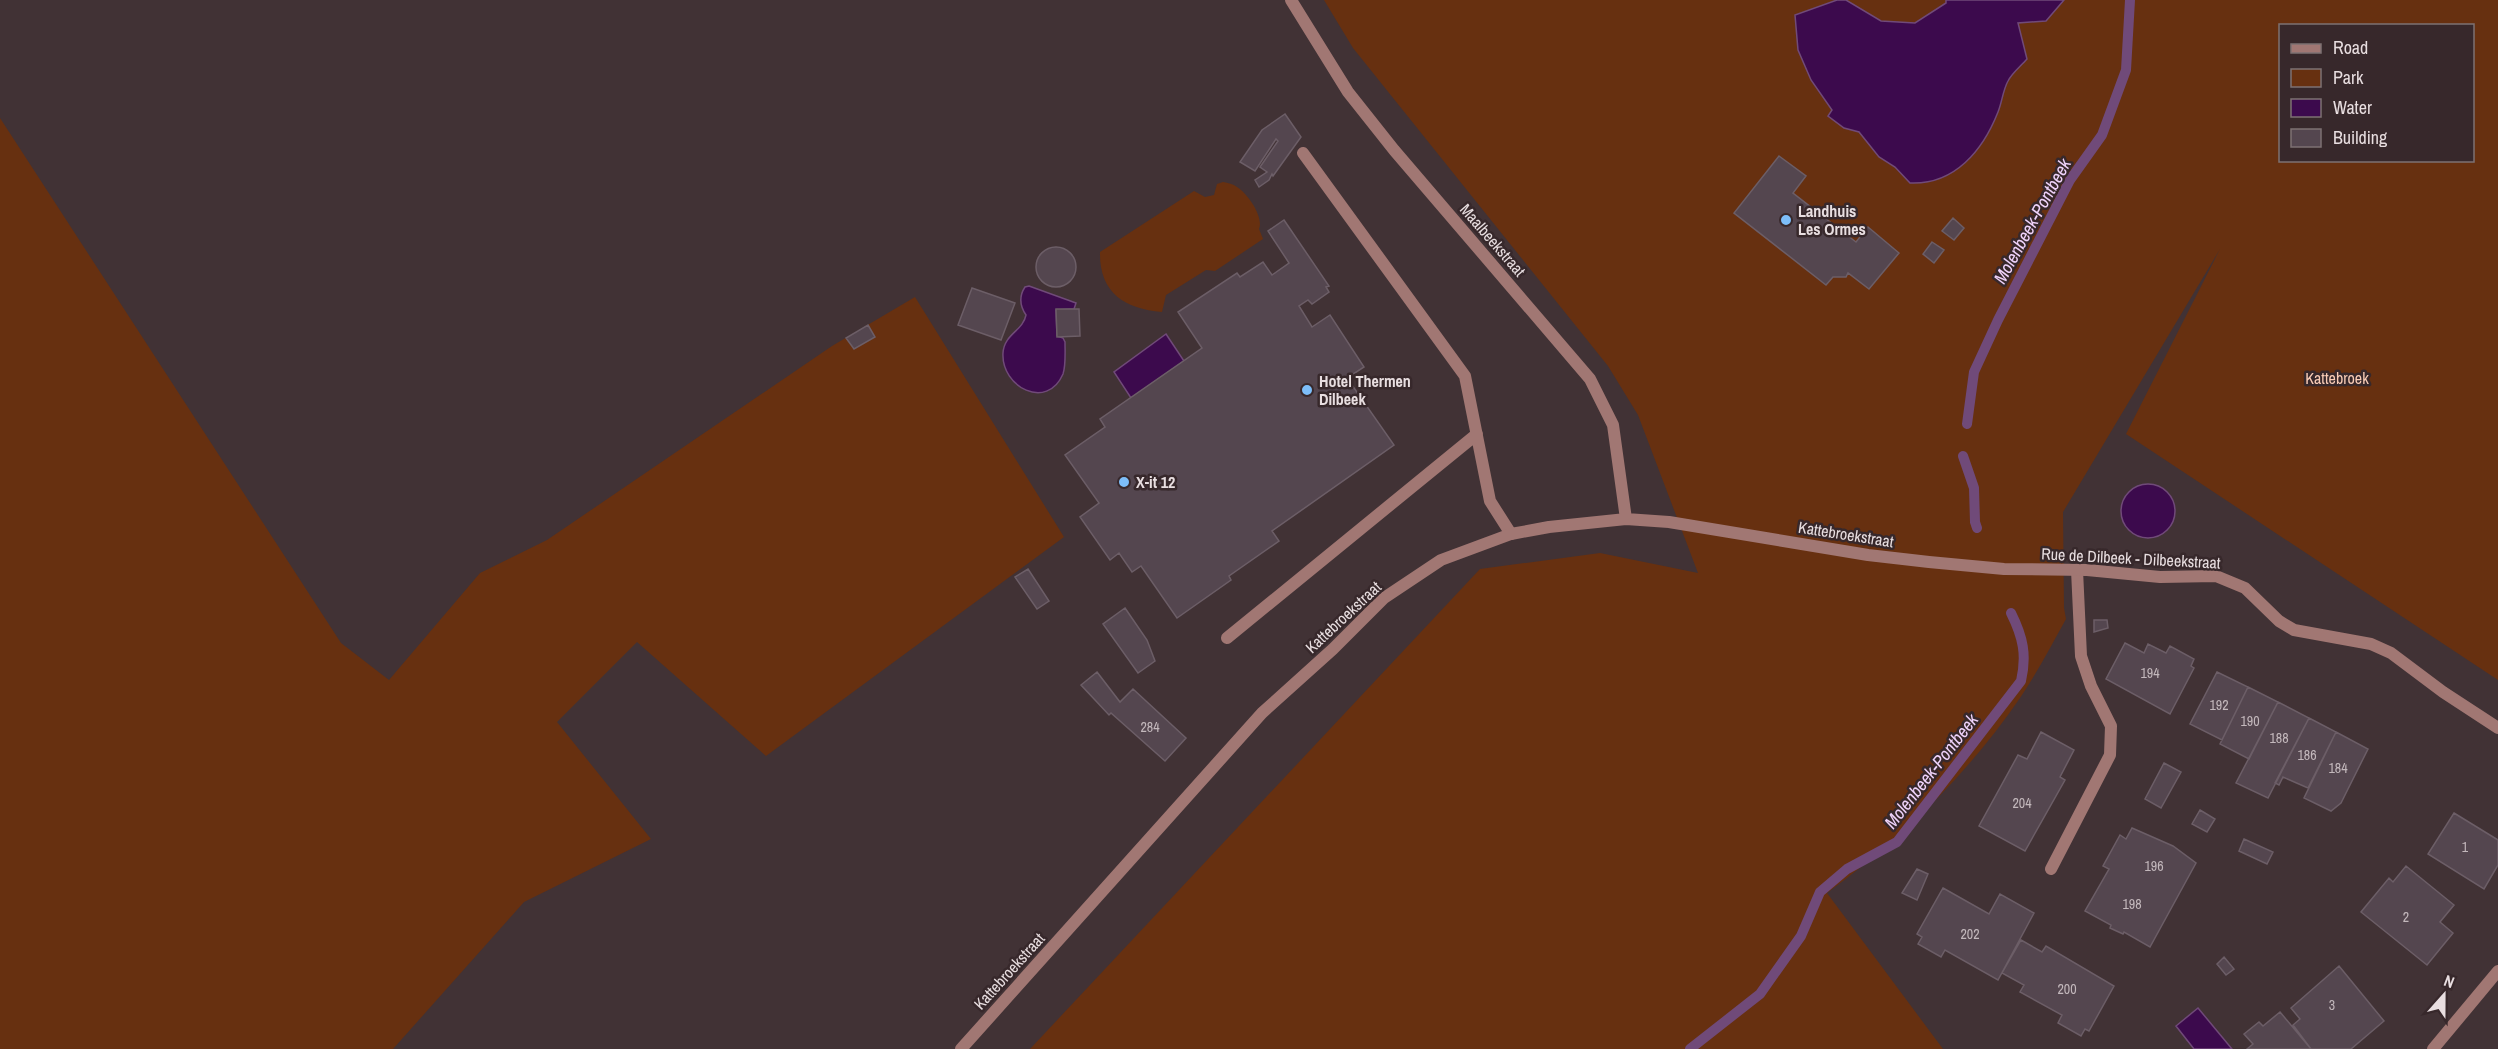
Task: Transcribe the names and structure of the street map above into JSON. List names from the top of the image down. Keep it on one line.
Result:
{"streets":{"street":["Maalbeekstraat","Kattebroekstraat","Rue de Dilbeek - Dilbeekstraat"]},"crossings":[["Maalbeekstraat","Kattebroekstraat"],["Kattebroekstraat","Rue de Dilbeek - Dilbeekstraat"]],"water":["Molenbeek-Pontbeek"],"parks":["Kattebroek"],"places":["Landhuis Les Ormes","Hotel Thermen Dilbeek","X-it 12"],"house_numbers":["194","192","190","284","188","186","184","204","1","196","198","2","202","200","3"],"legend":["Road","Park","Water","Building"],"north":"top"}
